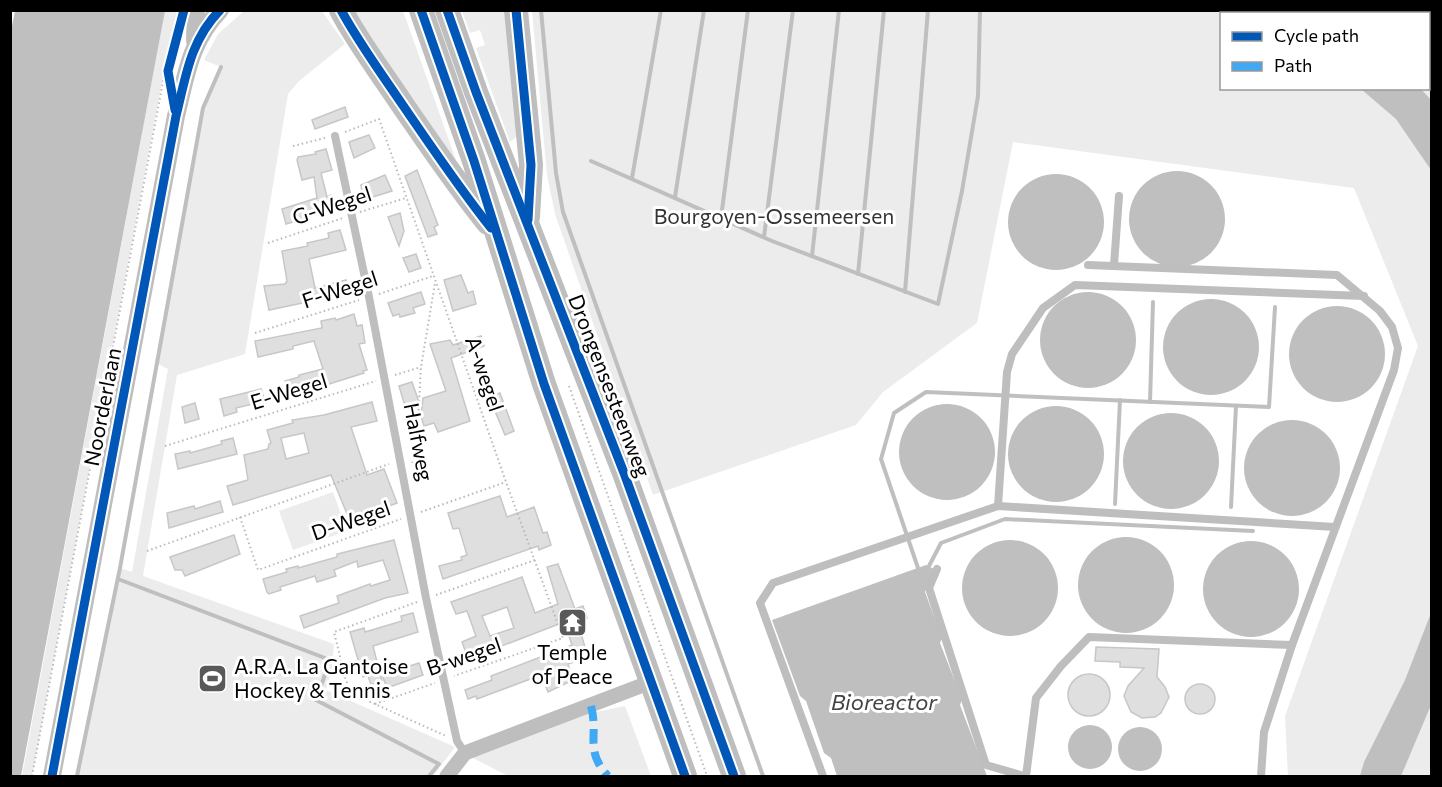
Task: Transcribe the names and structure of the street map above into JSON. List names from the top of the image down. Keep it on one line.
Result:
{"streets":{"highway":["Drongensesteenweg"],"street":["Noorderlaan"],"lane":["Halfweg"],"path":["G-Wegel","F-Wegel","A-wegel","E-Wegel","D-Wegel","B-wegel"]},"crossings":[["G-Wegel","A-wegel"],["G-Wegel","Halfweg"],["F-Wegel","A-wegel"],["F-Wegel","Halfweg"],["A-wegel","D-Wegel"],["A-wegel","B-wegel"],["E-Wegel","Halfweg"],["Halfweg","D-Wegel"],["Halfweg","B-wegel"]],"water":["Bioreactor"],"parks":["Bourgoyen-Ossemeersen"],"places":{"temple":["Temple of Peace"],"sports":["A.R.A. La Gantoise Hockey & Tennis"]},"legend":["Cycle path","Path"]}
